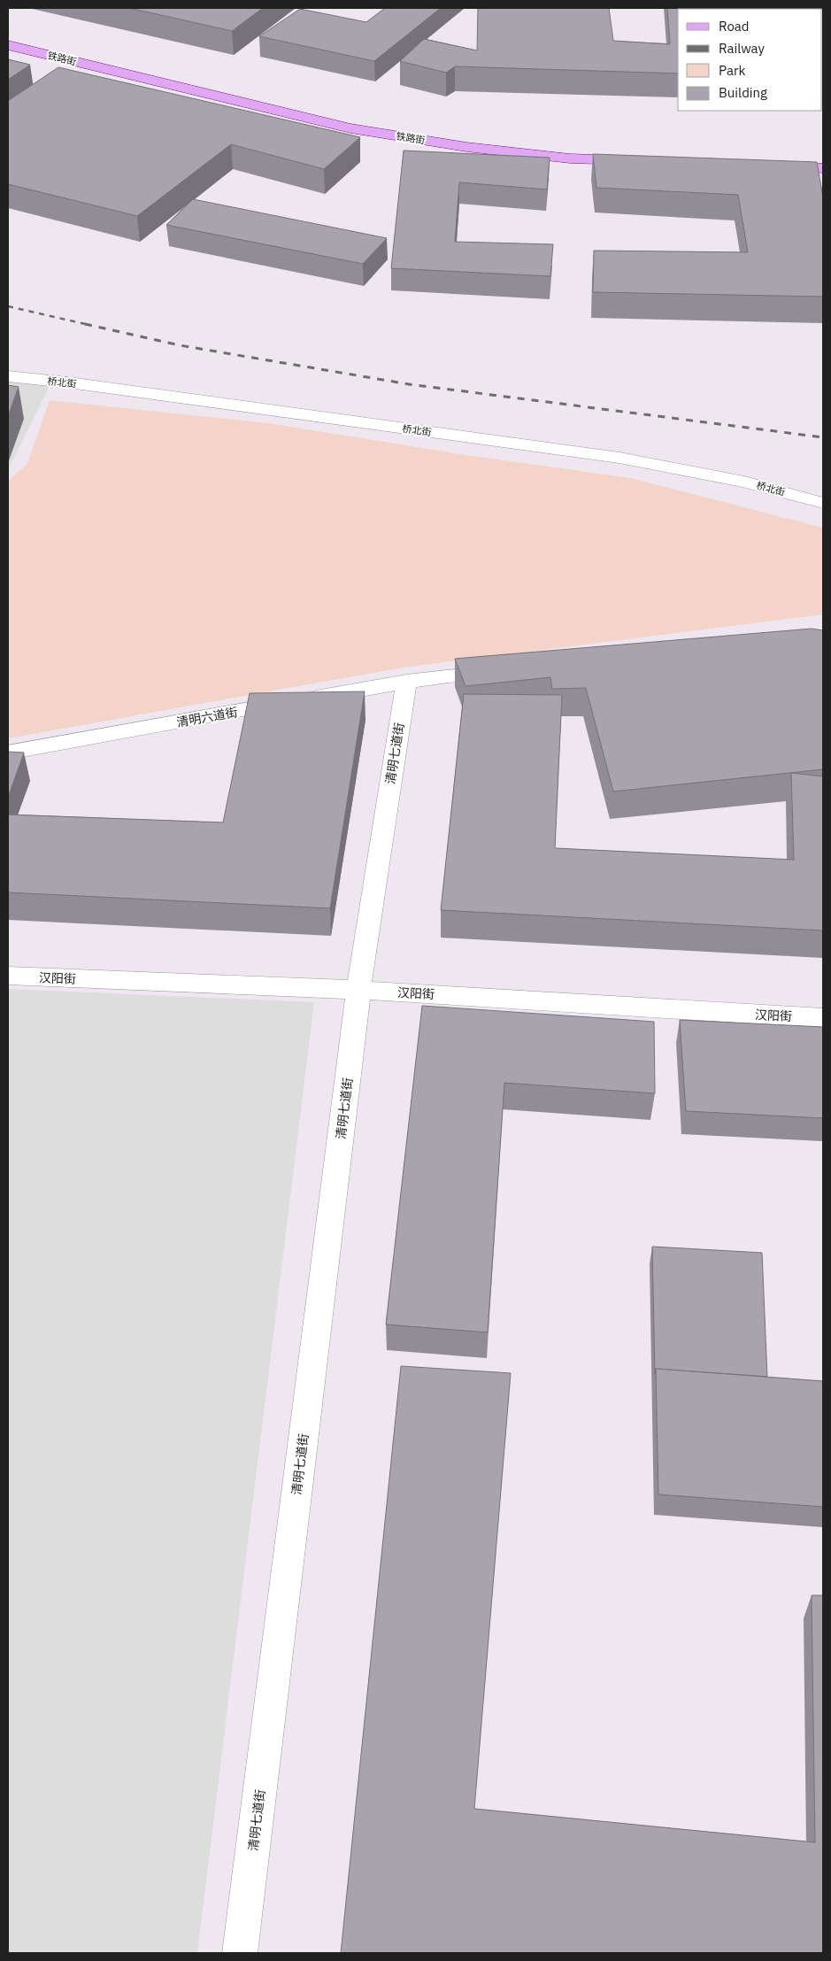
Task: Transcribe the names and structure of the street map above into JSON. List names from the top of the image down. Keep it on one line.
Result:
{"streets":{"main road":["铁路街"],"street":["桥北街","清明六道街","清明七道街","汉阳街"]},"crossings":[["清明六道街","清明七道街"],["清明七道街","汉阳街"]],"legend":["Road","Railway","Park","Building"]}
